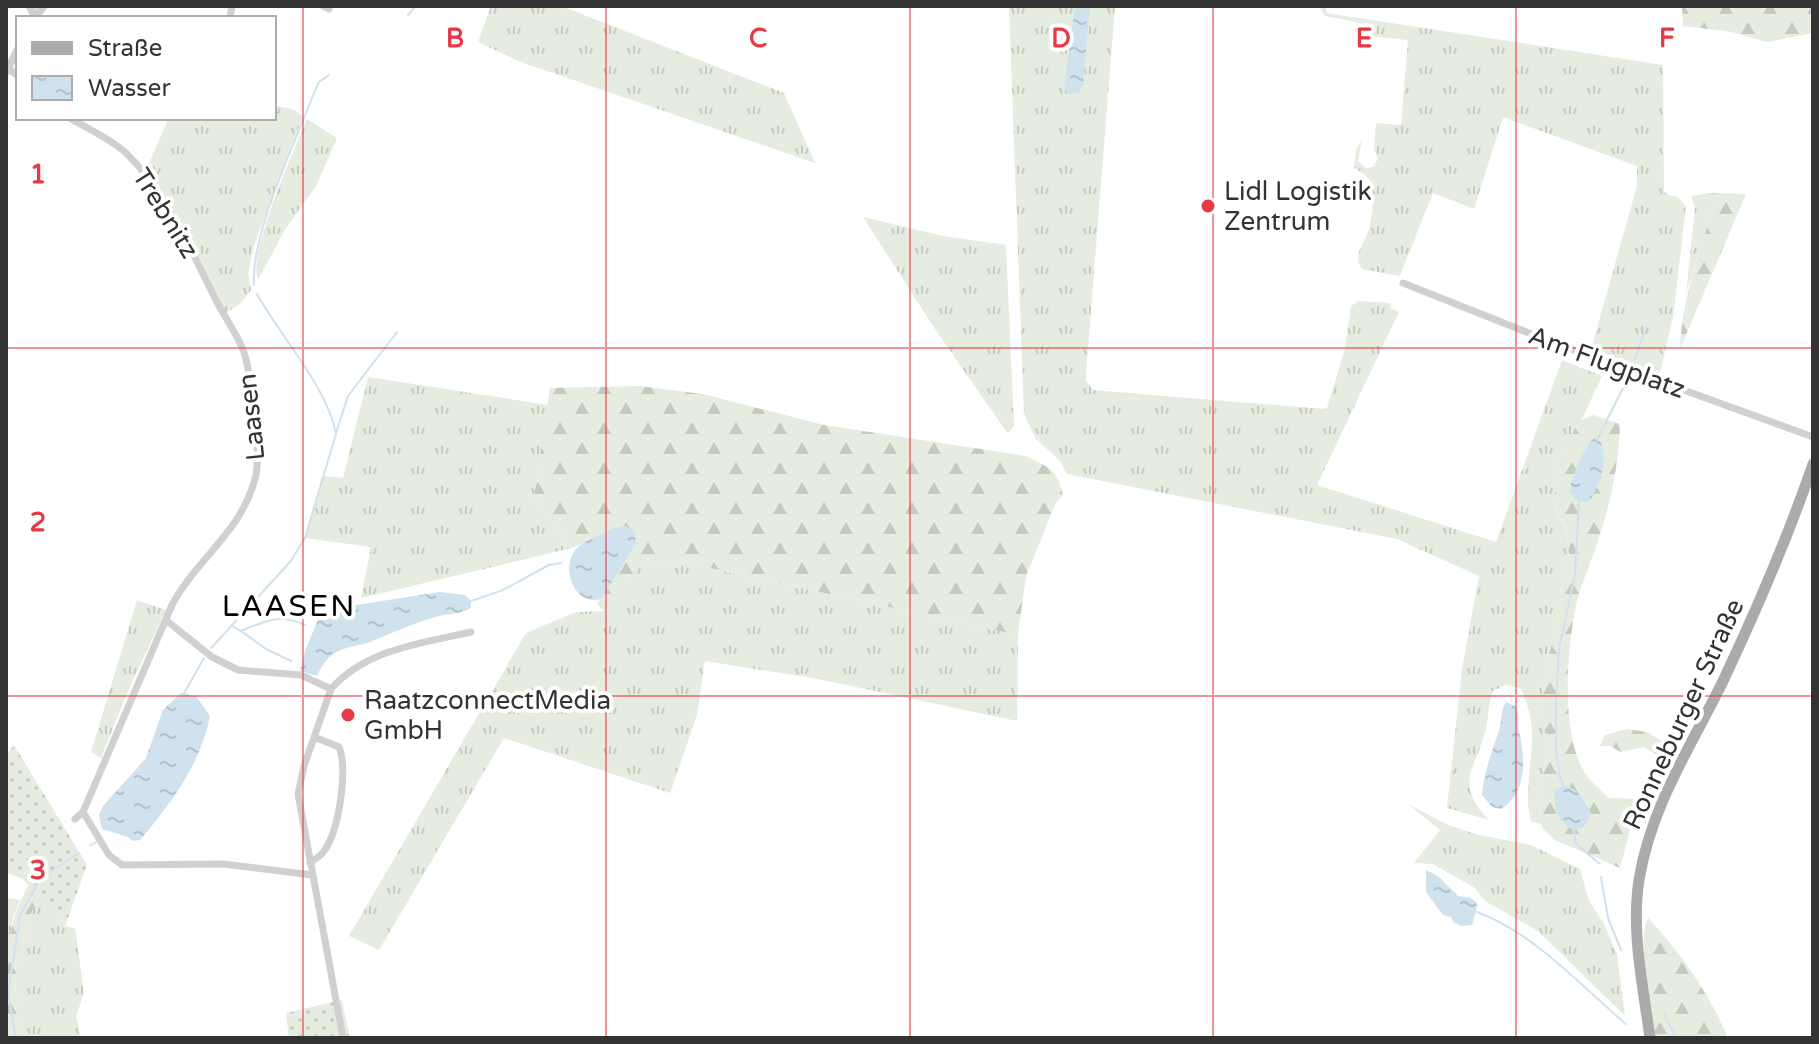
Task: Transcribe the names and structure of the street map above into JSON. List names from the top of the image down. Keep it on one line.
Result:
{"streets":{"main road":["Ronneburger Straße"],"street":["Trebnitz","Am Flugplatz","Laasen"]},"crossings":[["Trebnitz","Laasen"]],"districts":["LAASEN"],"places":["Lidl Logistik Zentrum","RaatzconnectMedia GmbH"],"legend":["Straße","Wasser"],"grid":{"columns":["B","C","D","E","F"],"rows":["1","2","3"]}}
